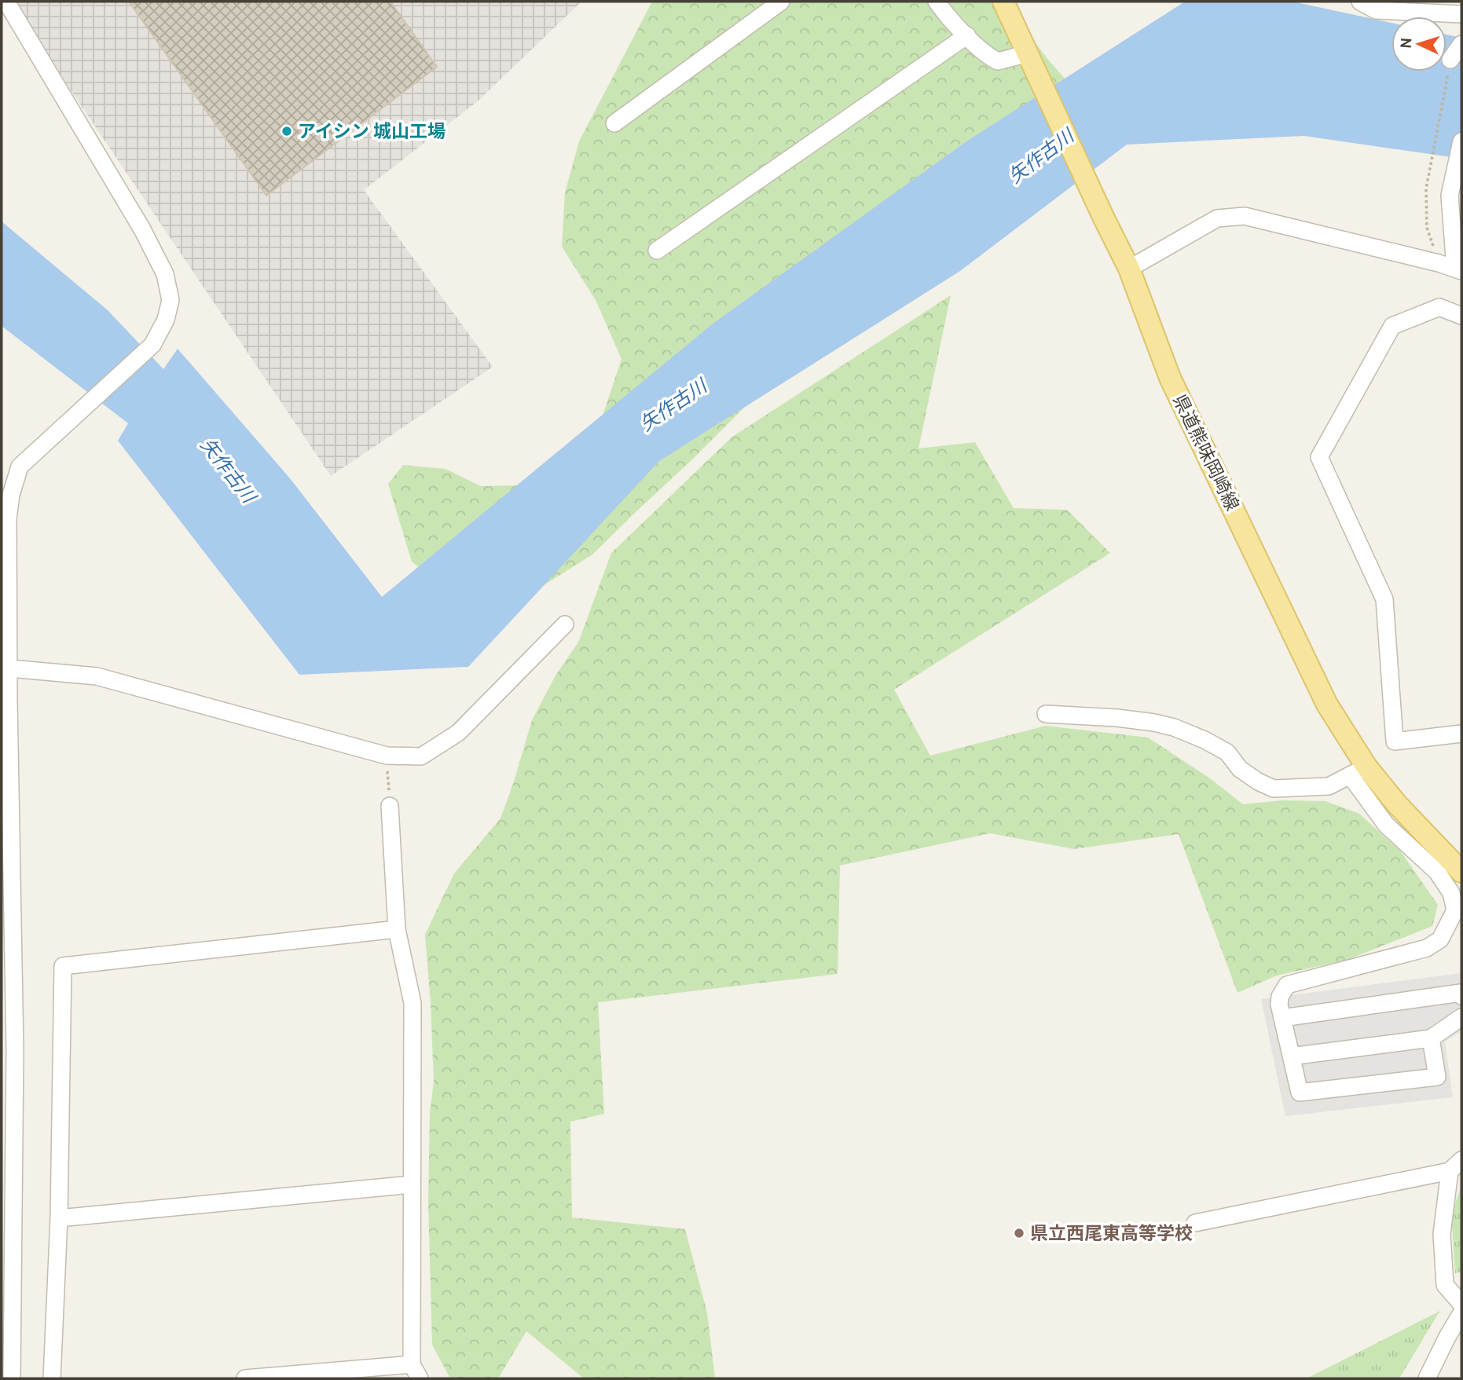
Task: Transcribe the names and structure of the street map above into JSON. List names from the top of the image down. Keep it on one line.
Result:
{"streets":{"main road":["県道熊味岡崎線"]},"water":["矢作古川"],"places":["アイシン 城山工場","県立西尾東高等学校"],"north":"left"}
